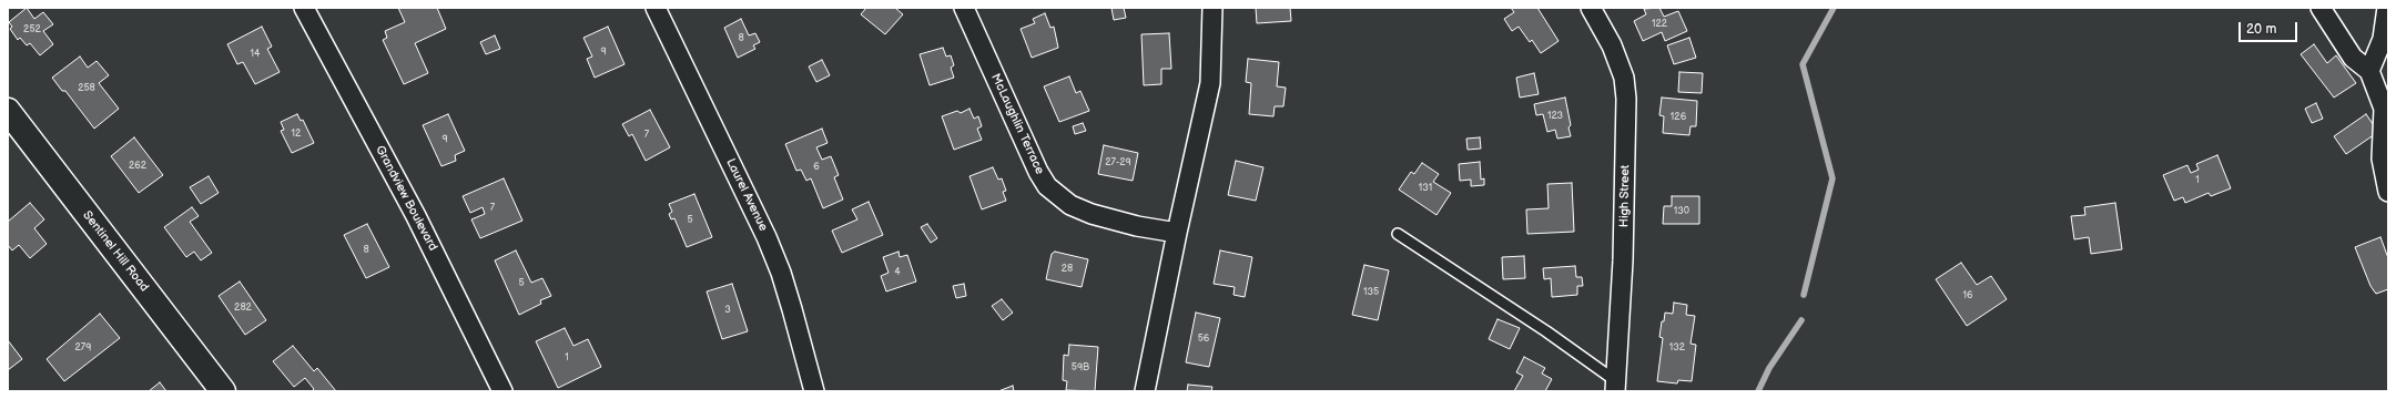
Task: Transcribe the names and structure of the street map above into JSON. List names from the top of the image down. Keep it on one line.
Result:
{"streets":{"main road":["Sentinel Hill Road"],"street":["McLaughlin Terrace","Laurel Avenue","High Street","Grandview Boulevard"]},"house_numbers":["122","252","8","9","14","258","123","126","12","7","9","27-29","262","6","1","131","7","130","5","8","28","4","5","135","16","282","3","56","279","132","1","59B"],"scale_bar":"20 m"}
